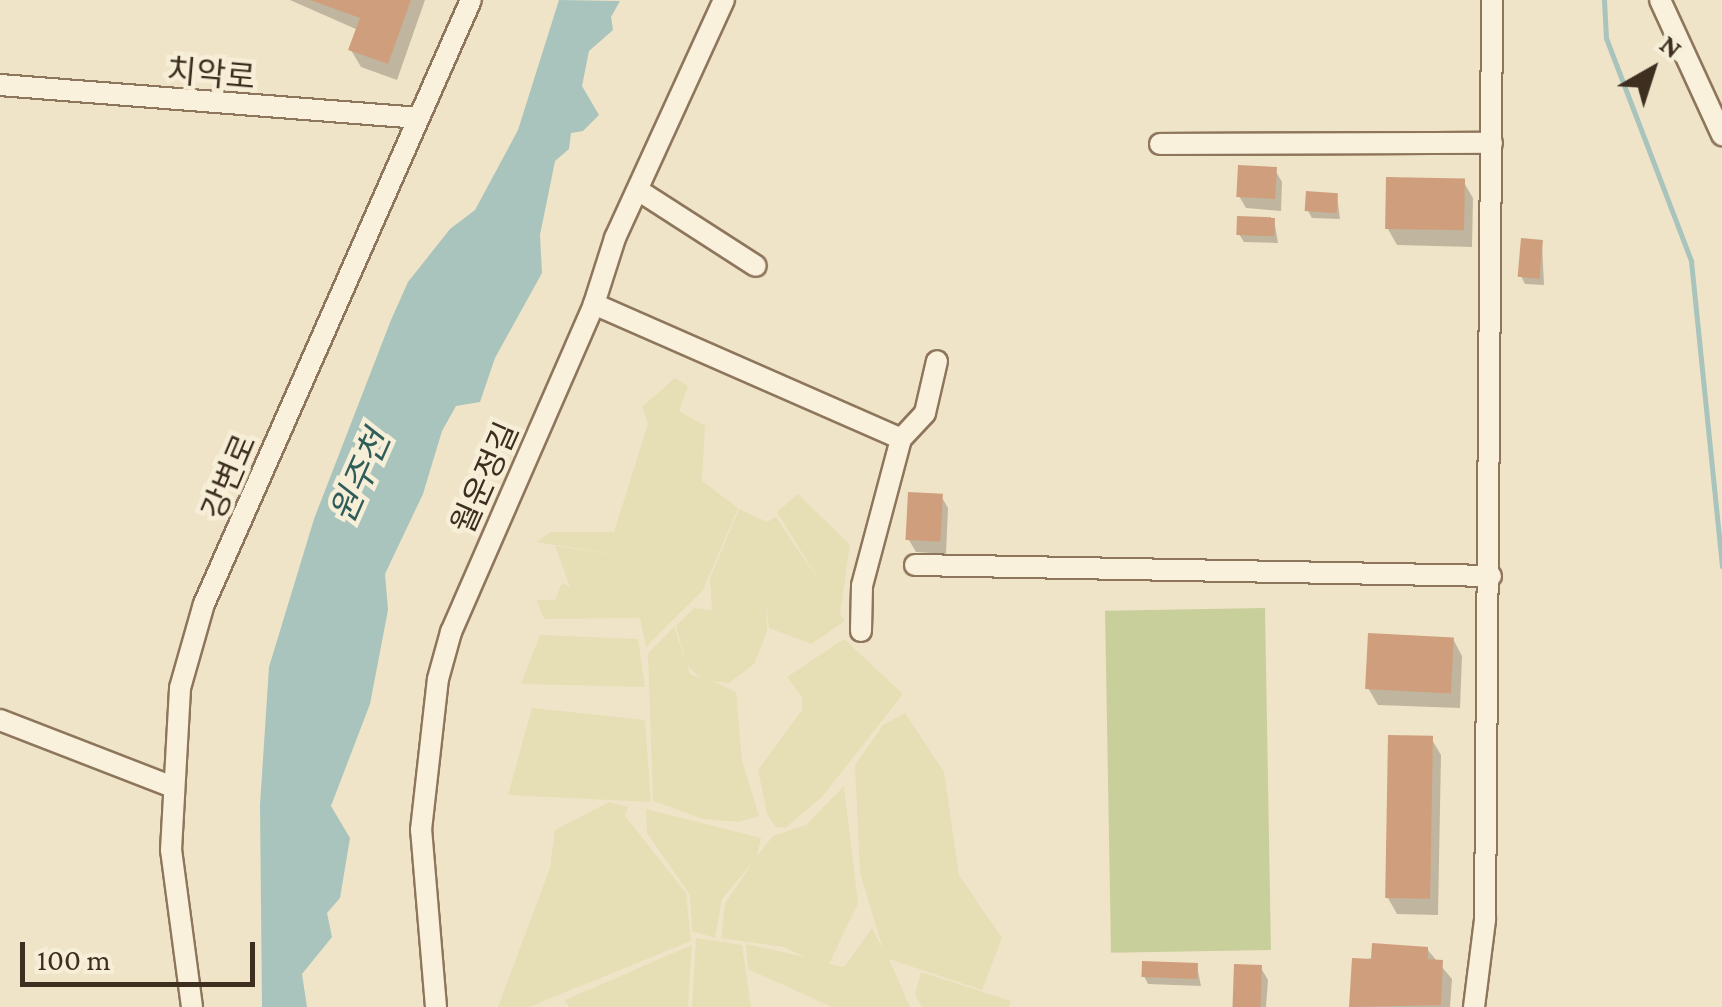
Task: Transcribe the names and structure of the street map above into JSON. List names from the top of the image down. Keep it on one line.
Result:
{"streets":{"street":["치악로","강변로","월운정길"]},"crossings":[["치악로","강변로"]],"water":["원주천"],"scale_bar":"100 m","north":"top right"}
